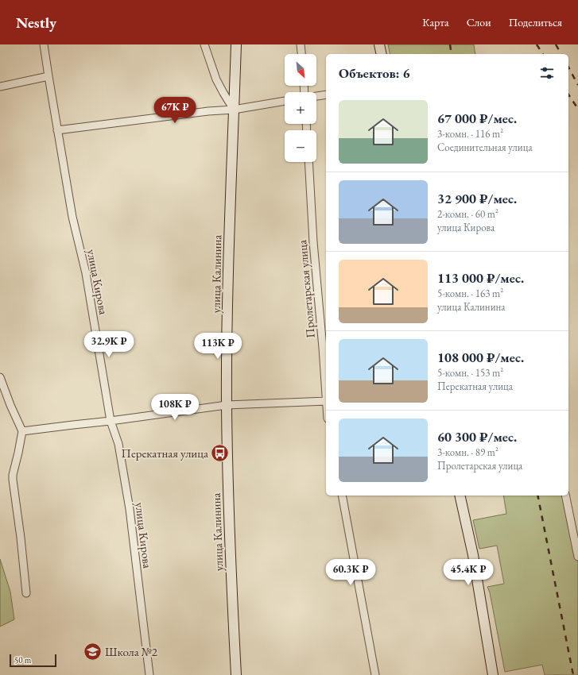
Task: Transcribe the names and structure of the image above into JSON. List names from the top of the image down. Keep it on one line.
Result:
{"streets":{"street":["улица Калинина","улица Кирова","Пролетарская улица"]},"places":{"bus stop":["Перекатная улица"],"school or university":["Школа №2"]},"scale_bar":"50 m","north":"bottom right","page":{"header":"Nestly","nav":["Карта","Слои","Поделиться"],"map_buttons":["+","−"],"heading":"Объектов: 6","list":[{"name":"67 000 ₽/мес.","note":"3-комн. · 116 m² · Соединительная улица"},{"name":"32 900 ₽/мес.","note":"2-комн. · 60 m² · улица Кирова"},{"name":"113 000 ₽/мес.","note":"5-комн. · 163 m² · улица Калинина"},{"name":"108 000 ₽/мес.","note":"5-комн. · 153 m² · Перекатная улица"},{"name":"60 300 ₽/мес.","note":"3-комн. · 89 m² · Пролетарская улица"}],"price":["67K ₽","32.9K ₽","113K ₽","108K ₽","60.3K ₽","45.4K ₽"],"scale":"50 m"}}
